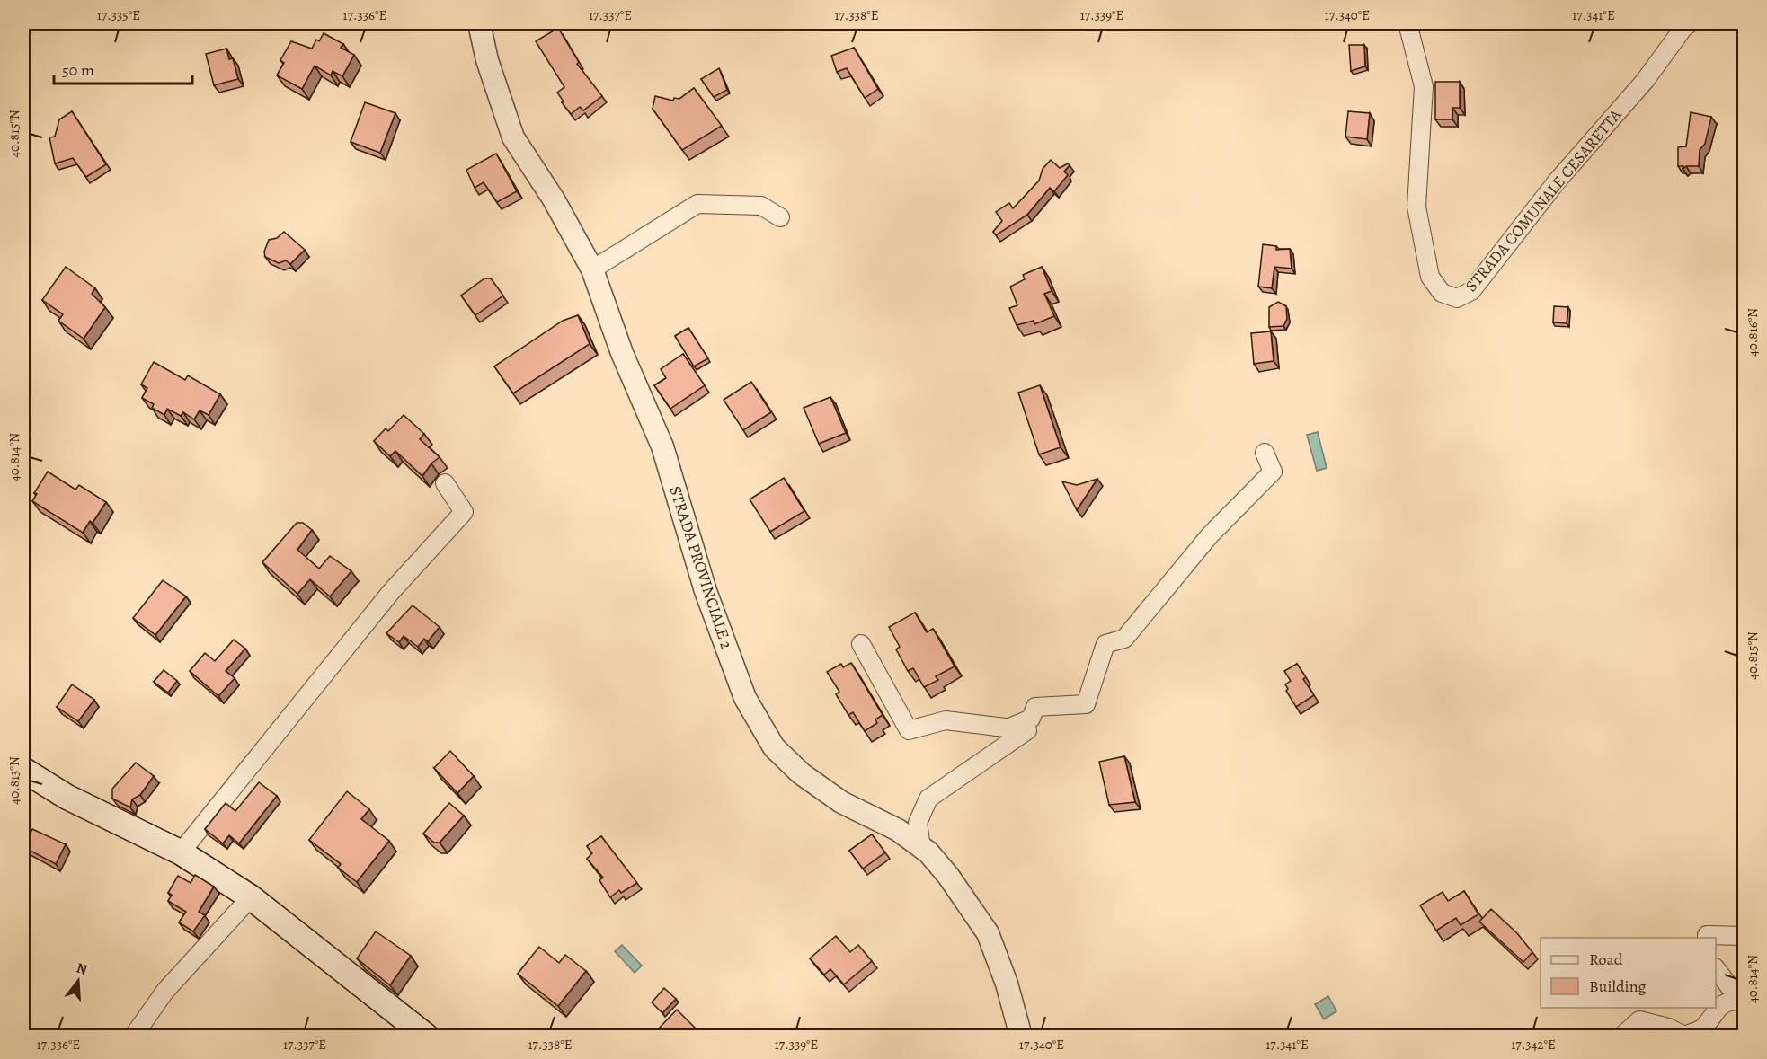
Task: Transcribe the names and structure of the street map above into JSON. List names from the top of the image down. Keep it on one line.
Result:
{"streets":{"street":["STRADA COMUNALE CESARETTA","STRADA PROVINCIALE 2"]},"legend":["Road","Building"],"scale_bar":"50 m","north":"top","coordinates":["17.335°E","17.336°E","17.337°E","17.338°E","17.339°E","17.340°E","17.341°E","40.815°N","40.816°N","40.814°N","40.813°N","17.342°E"]}
